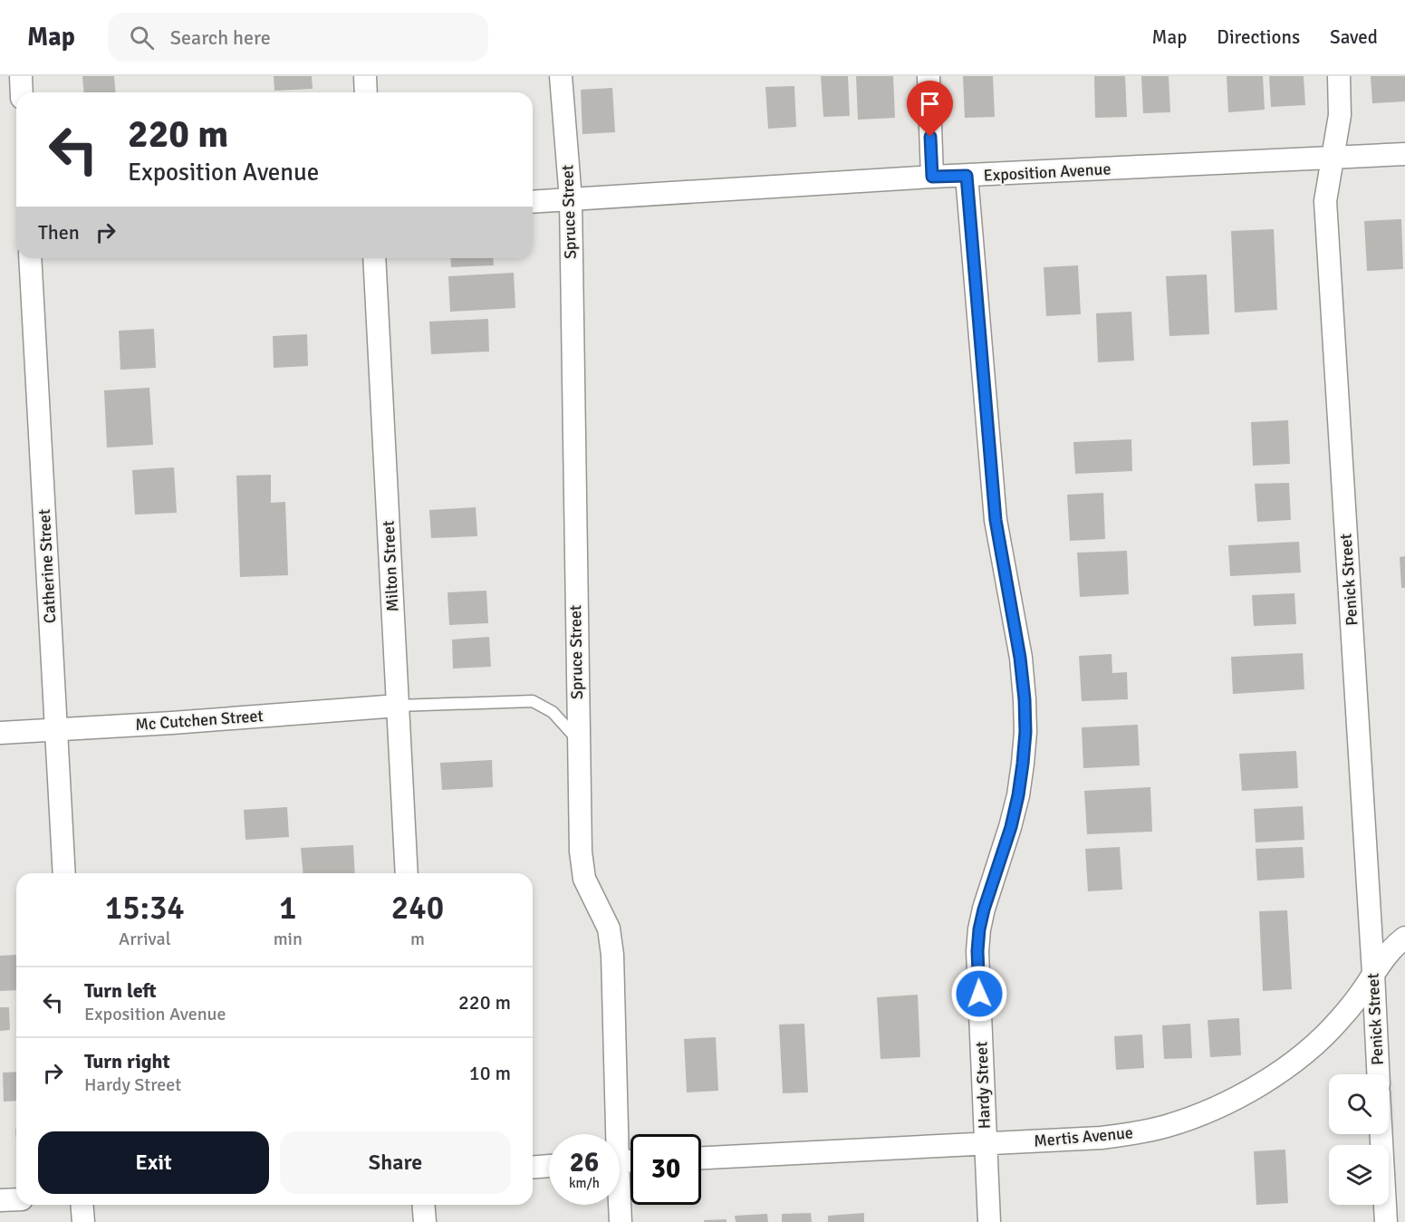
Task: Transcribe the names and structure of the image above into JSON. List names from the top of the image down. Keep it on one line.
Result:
{"streets":{"street":["Exposition Avenue","Spruce Street","Catherine Street","Milton Street","Penick Street","Mc Cutchen Street","Hardy Street","Mertis Avenue"]},"crossings":[["Exposition Avenue","Spruce Street"],["Exposition Avenue","Penick Street"],["Exposition Avenue","Hardy Street"],["Catherine Street","Mc Cutchen Street"],["Milton Street","Mc Cutchen Street"],["Penick Street","Mertis Avenue"],["Hardy Street","Mertis Avenue"]],"page":{"header":"Map","search":"Search here","nav":["Map","Directions","Saved"],"turn":["220 m","Exposition Avenue"],"then":"Then","eta":["15:34","Arrival","1","min","240","m"],"list":[{"name":"Turn left","note":"Exposition Avenue","value":"220 m"},{"name":"Turn right","note":"Hardy Street","value":"10 m"}],"buttons":["Exit","Share"],"speed":"26 km/h","limit":"30"}}
